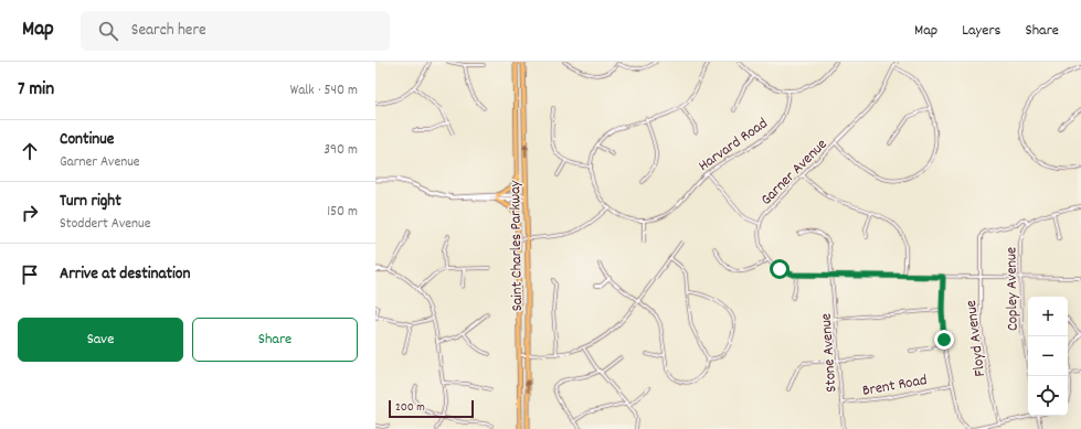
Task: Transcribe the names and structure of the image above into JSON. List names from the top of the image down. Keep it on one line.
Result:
{"streets":{"main road":["Saint Charles Parkway"],"street":["Harvard Road","Garner Avenue","Copley Avenue","Floyd Avenue","Stone Avenue","Brent Road"]},"crossings":[["Copley Avenue","Floyd Avenue"],["Stone Avenue","Brent Road"]],"scale_bar":"200 m","page":{"header":"Map","search":"Search here","nav":["Map","Layers","Share"],"heading":["7 min","Walk · 540 m"],"list":[["Continue","Garner Avenue","390 m"],["Turn right","Stoddert Avenue","150 m"],"Arrive at destination"],"map_buttons":["+","−"],"buttons":["Save","Share"],"scale":"200 m"}}
